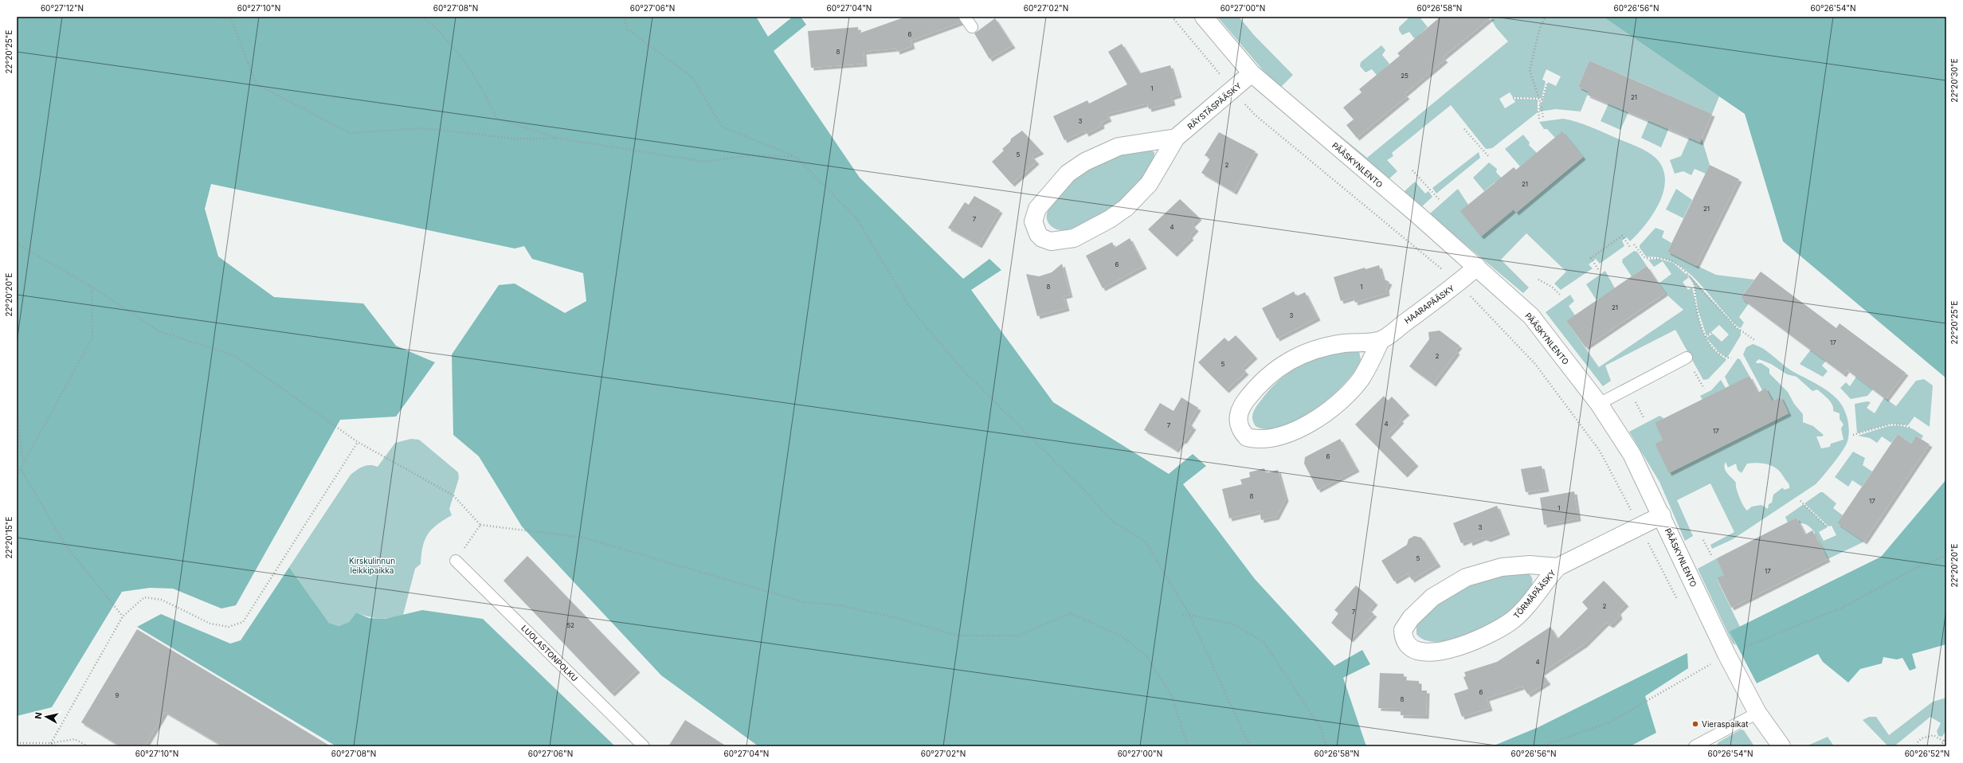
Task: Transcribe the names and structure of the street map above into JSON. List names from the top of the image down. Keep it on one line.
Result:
{"streets":{"street":["RÄYSTÄSPÄÄSKY","PÄÄSKYNLENTO","HAARAPÄÄSKY","TÖRMÄPÄÄSKY"],"lane":["LUOLASTONPOLKU"]},"crossings":[["RÄYSTÄSPÄÄSKY","PÄÄSKYNLENTO"],["PÄÄSKYNLENTO","HAARAPÄÄSKY"],["PÄÄSKYNLENTO","TÖRMÄPÄÄSKY"]],"parks":["Kirskulinnun leikkipaikka"],"places":["Vieraspaikat"],"house_numbers":["6","8","25","1","21","3","5","2","21","21","7","4","6","8","1","21","3","17","2","5","4","7","17","6","8","17","1","3","5","17","2","7","52","4","6","9","8"],"north":"left","coordinates":["60°27'12\"N","60°27'10\"N","60°27'08\"N","60°27'06\"N","60°27'04\"N","60°27'02\"N","60°27'00\"N","60°26'58\"N","60°26'56\"N","60°26'54\"N","22°20'25\"E","22°20'30\"E","22°20'20\"E","22°20'15\"E","60°26'52\"N"]}
